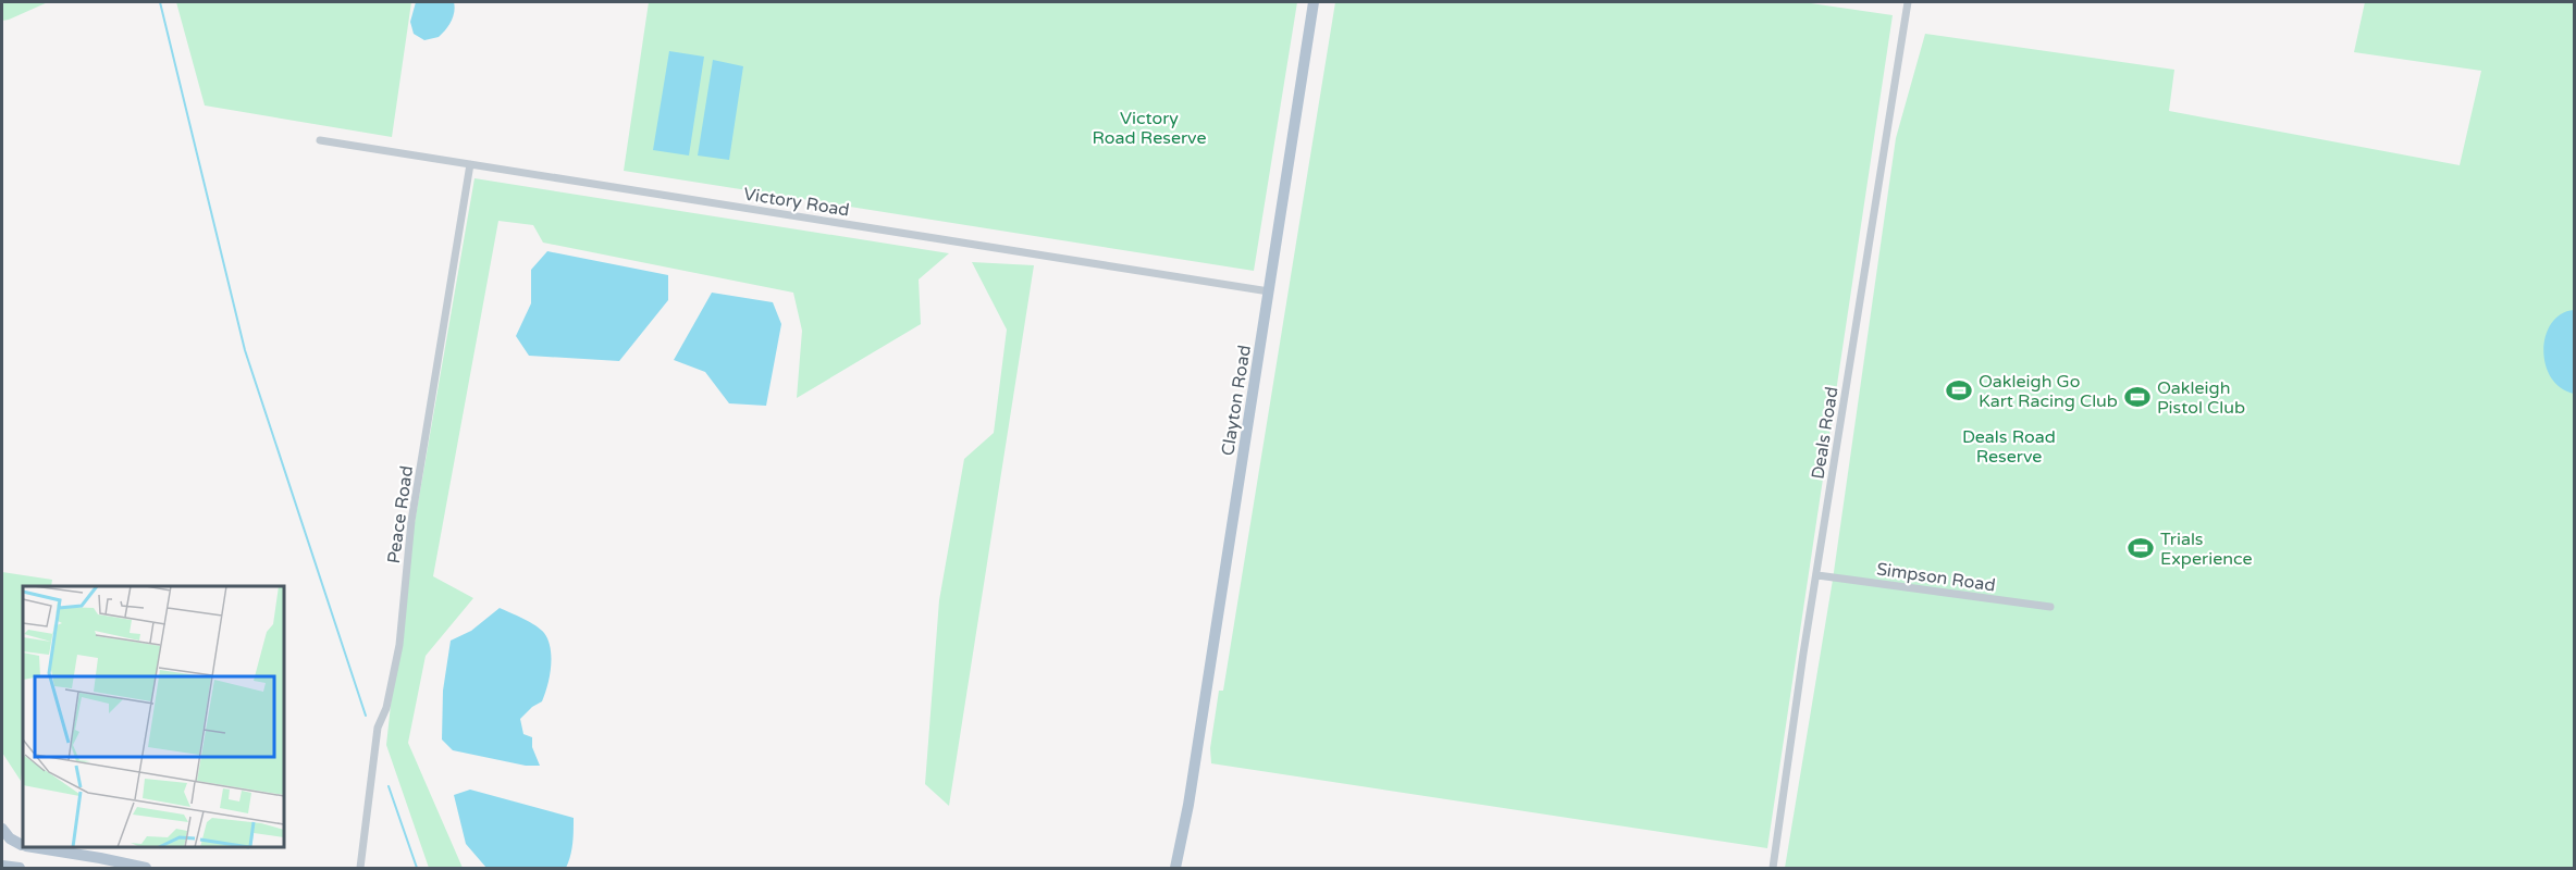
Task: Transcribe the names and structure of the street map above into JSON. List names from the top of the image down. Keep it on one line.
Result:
{"streets":{"main road":["Clayton Road"],"street":["Victory Road","Deals Road","Peace Road","Simpson Road"]},"crossings":[["Victory Road","Clayton Road"],["Victory Road","Peace Road"],["Deals Road","Simpson Road"]],"parks":["Victory Road Reserve","Deals Road Reserve"],"places":{"sports":["Oakleigh Go Kart Racing Club","Oakleigh Pistol Club","Trials Experience"]}}
